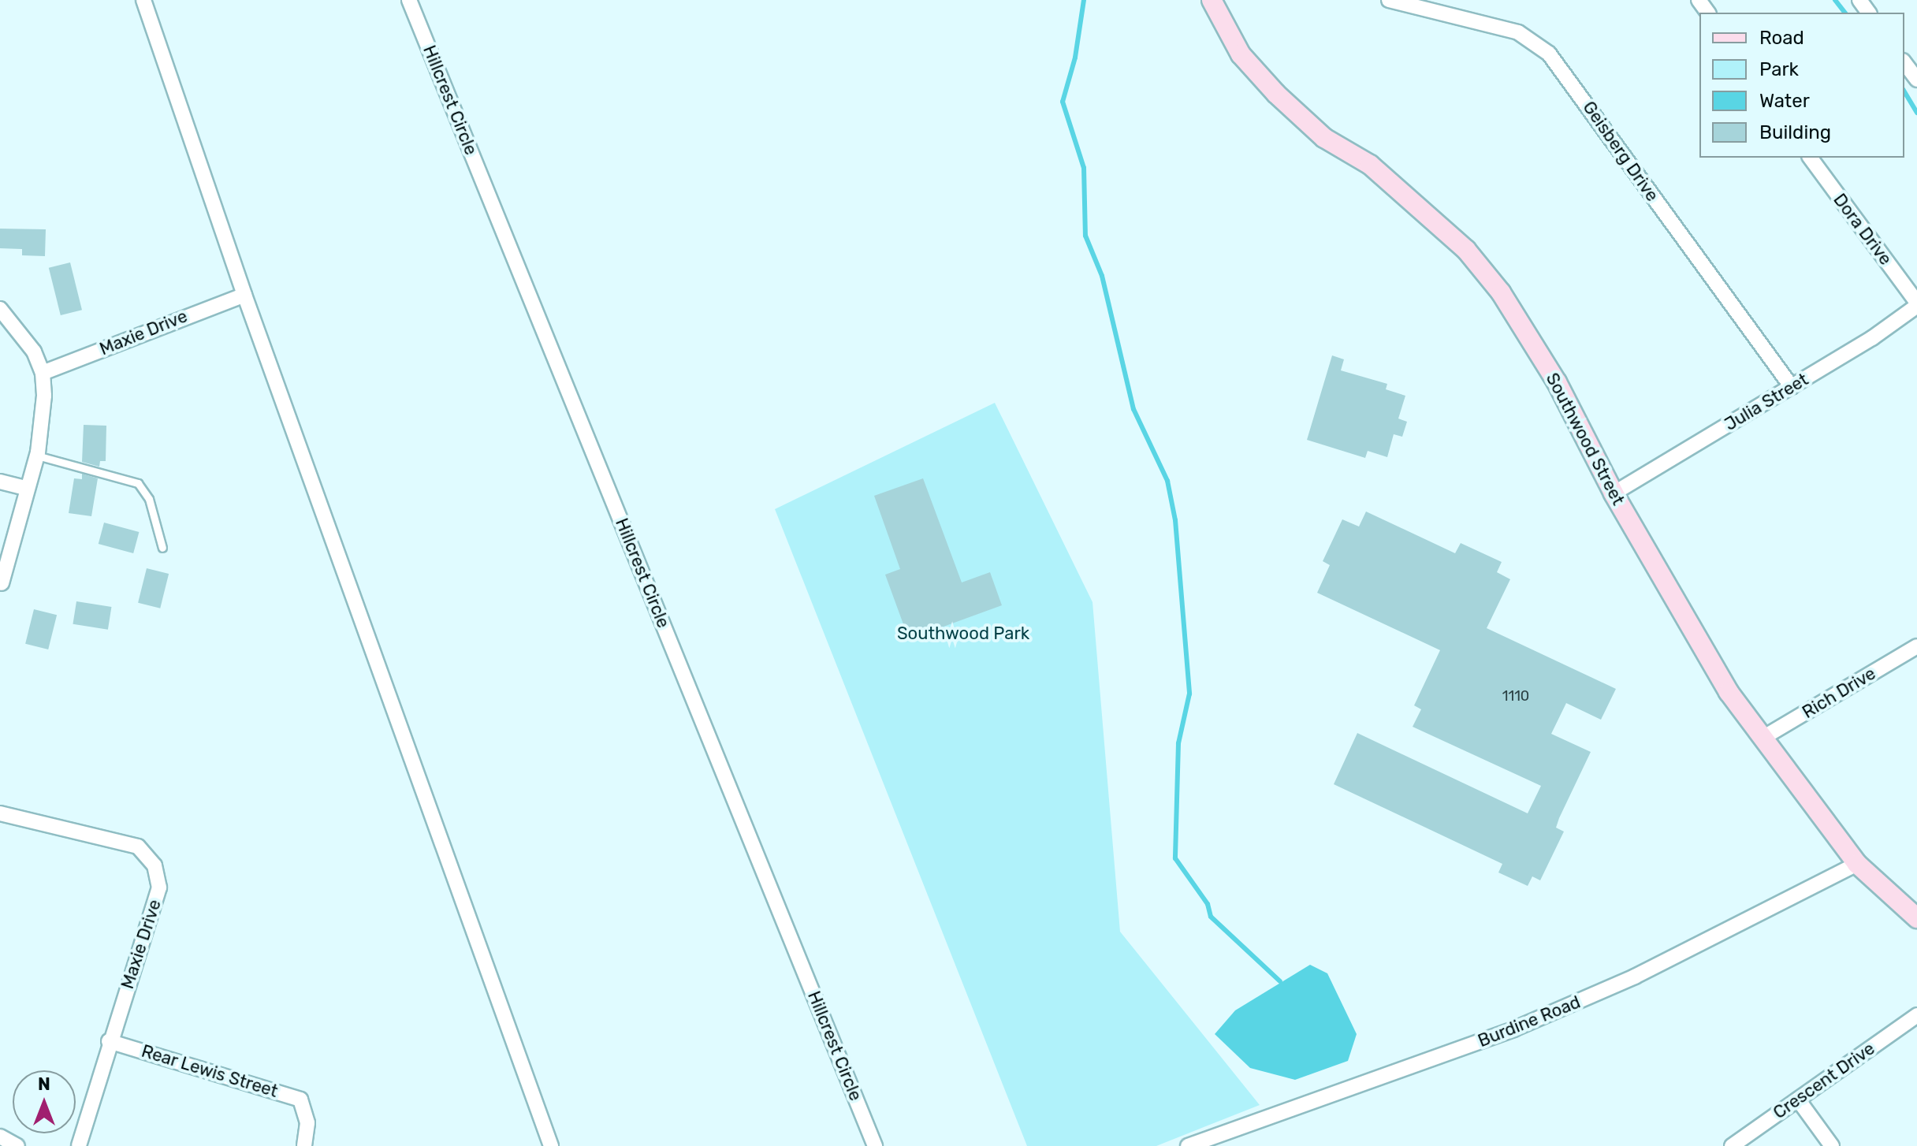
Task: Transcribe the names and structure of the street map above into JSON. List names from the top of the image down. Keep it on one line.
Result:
{"streets":{"street":["Hillcrest Circle","Geisberg Drive","Dora Drive","Maxie Drive","Julia Street","Southwood Street","Rich Drive","Burdine Road","Rear Lewis Street","Crescent Drive"]},"crossings":[["Geisberg Drive","Julia Street"],["Dora Drive","Julia Street"],["Maxie Drive","Rear Lewis Street"],["Julia Street","Southwood Street"],["Southwood Street","Rich Drive"],["Southwood Street","Burdine Road"]],"parks":["Southwood Park"],"house_numbers":["1110"],"legend":["Road","Park","Water","Building"],"north":"top"}
